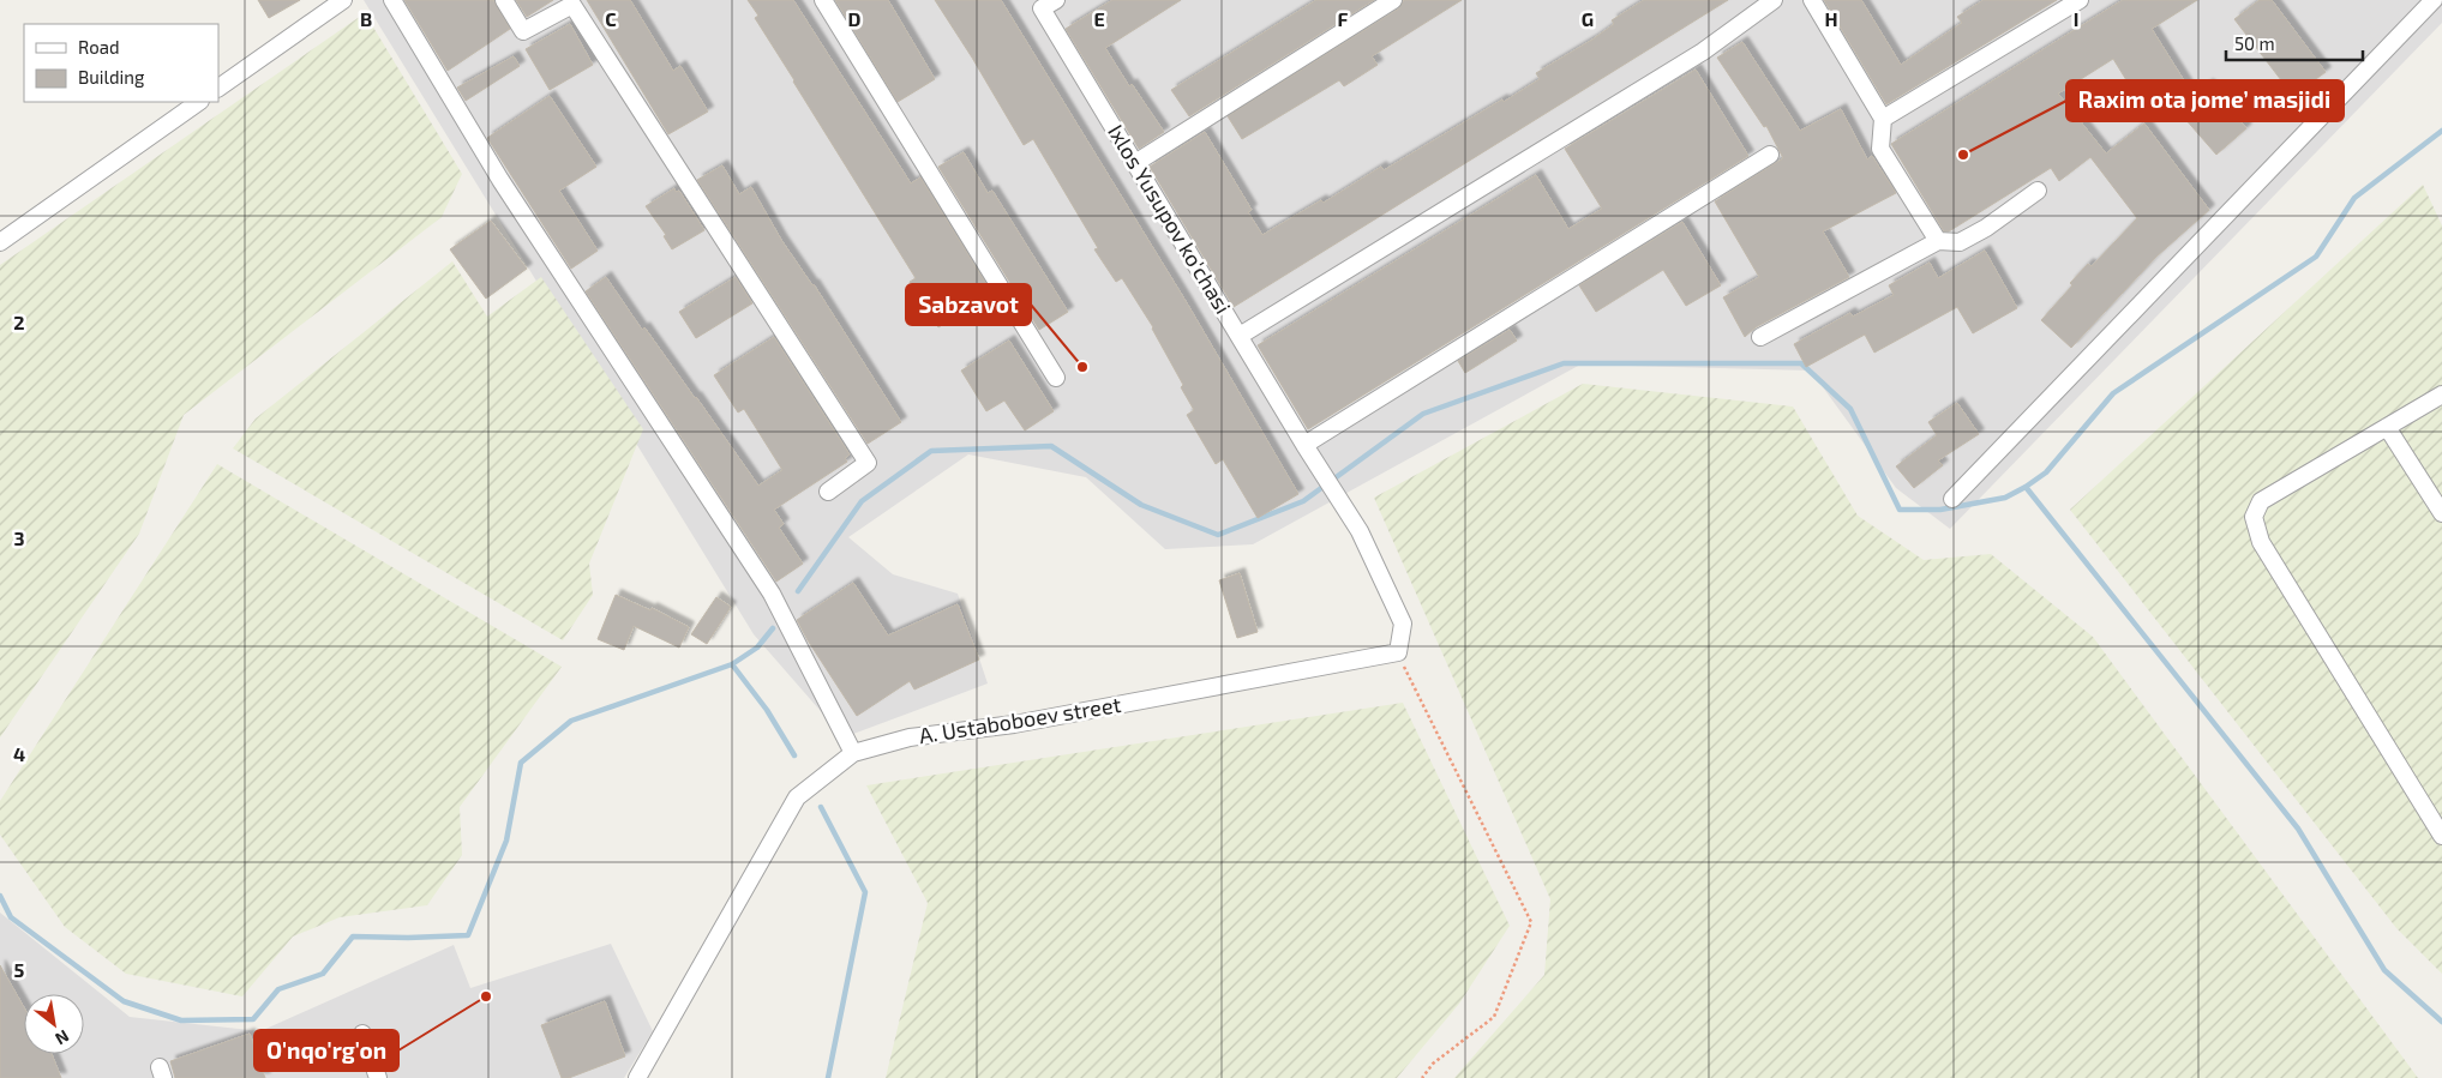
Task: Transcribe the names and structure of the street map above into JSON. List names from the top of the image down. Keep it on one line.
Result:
{"streets":{"street":["Ixlos Yusupov ko'chasi","A. Ustaboboev street"]},"crossings":[["Ixlos Yusupov ko'chasi","A. Ustaboboev street"]],"places":["Raxim ota jome’ masjidi","Sabzavot","O'nqo'rg'on"],"legend":["Road","Building"],"scale_bar":"50 m","north":"bottom right","grid":{"columns":["B","C","D","E","F","G","H","I"],"rows":["2","3","4","5"]}}
